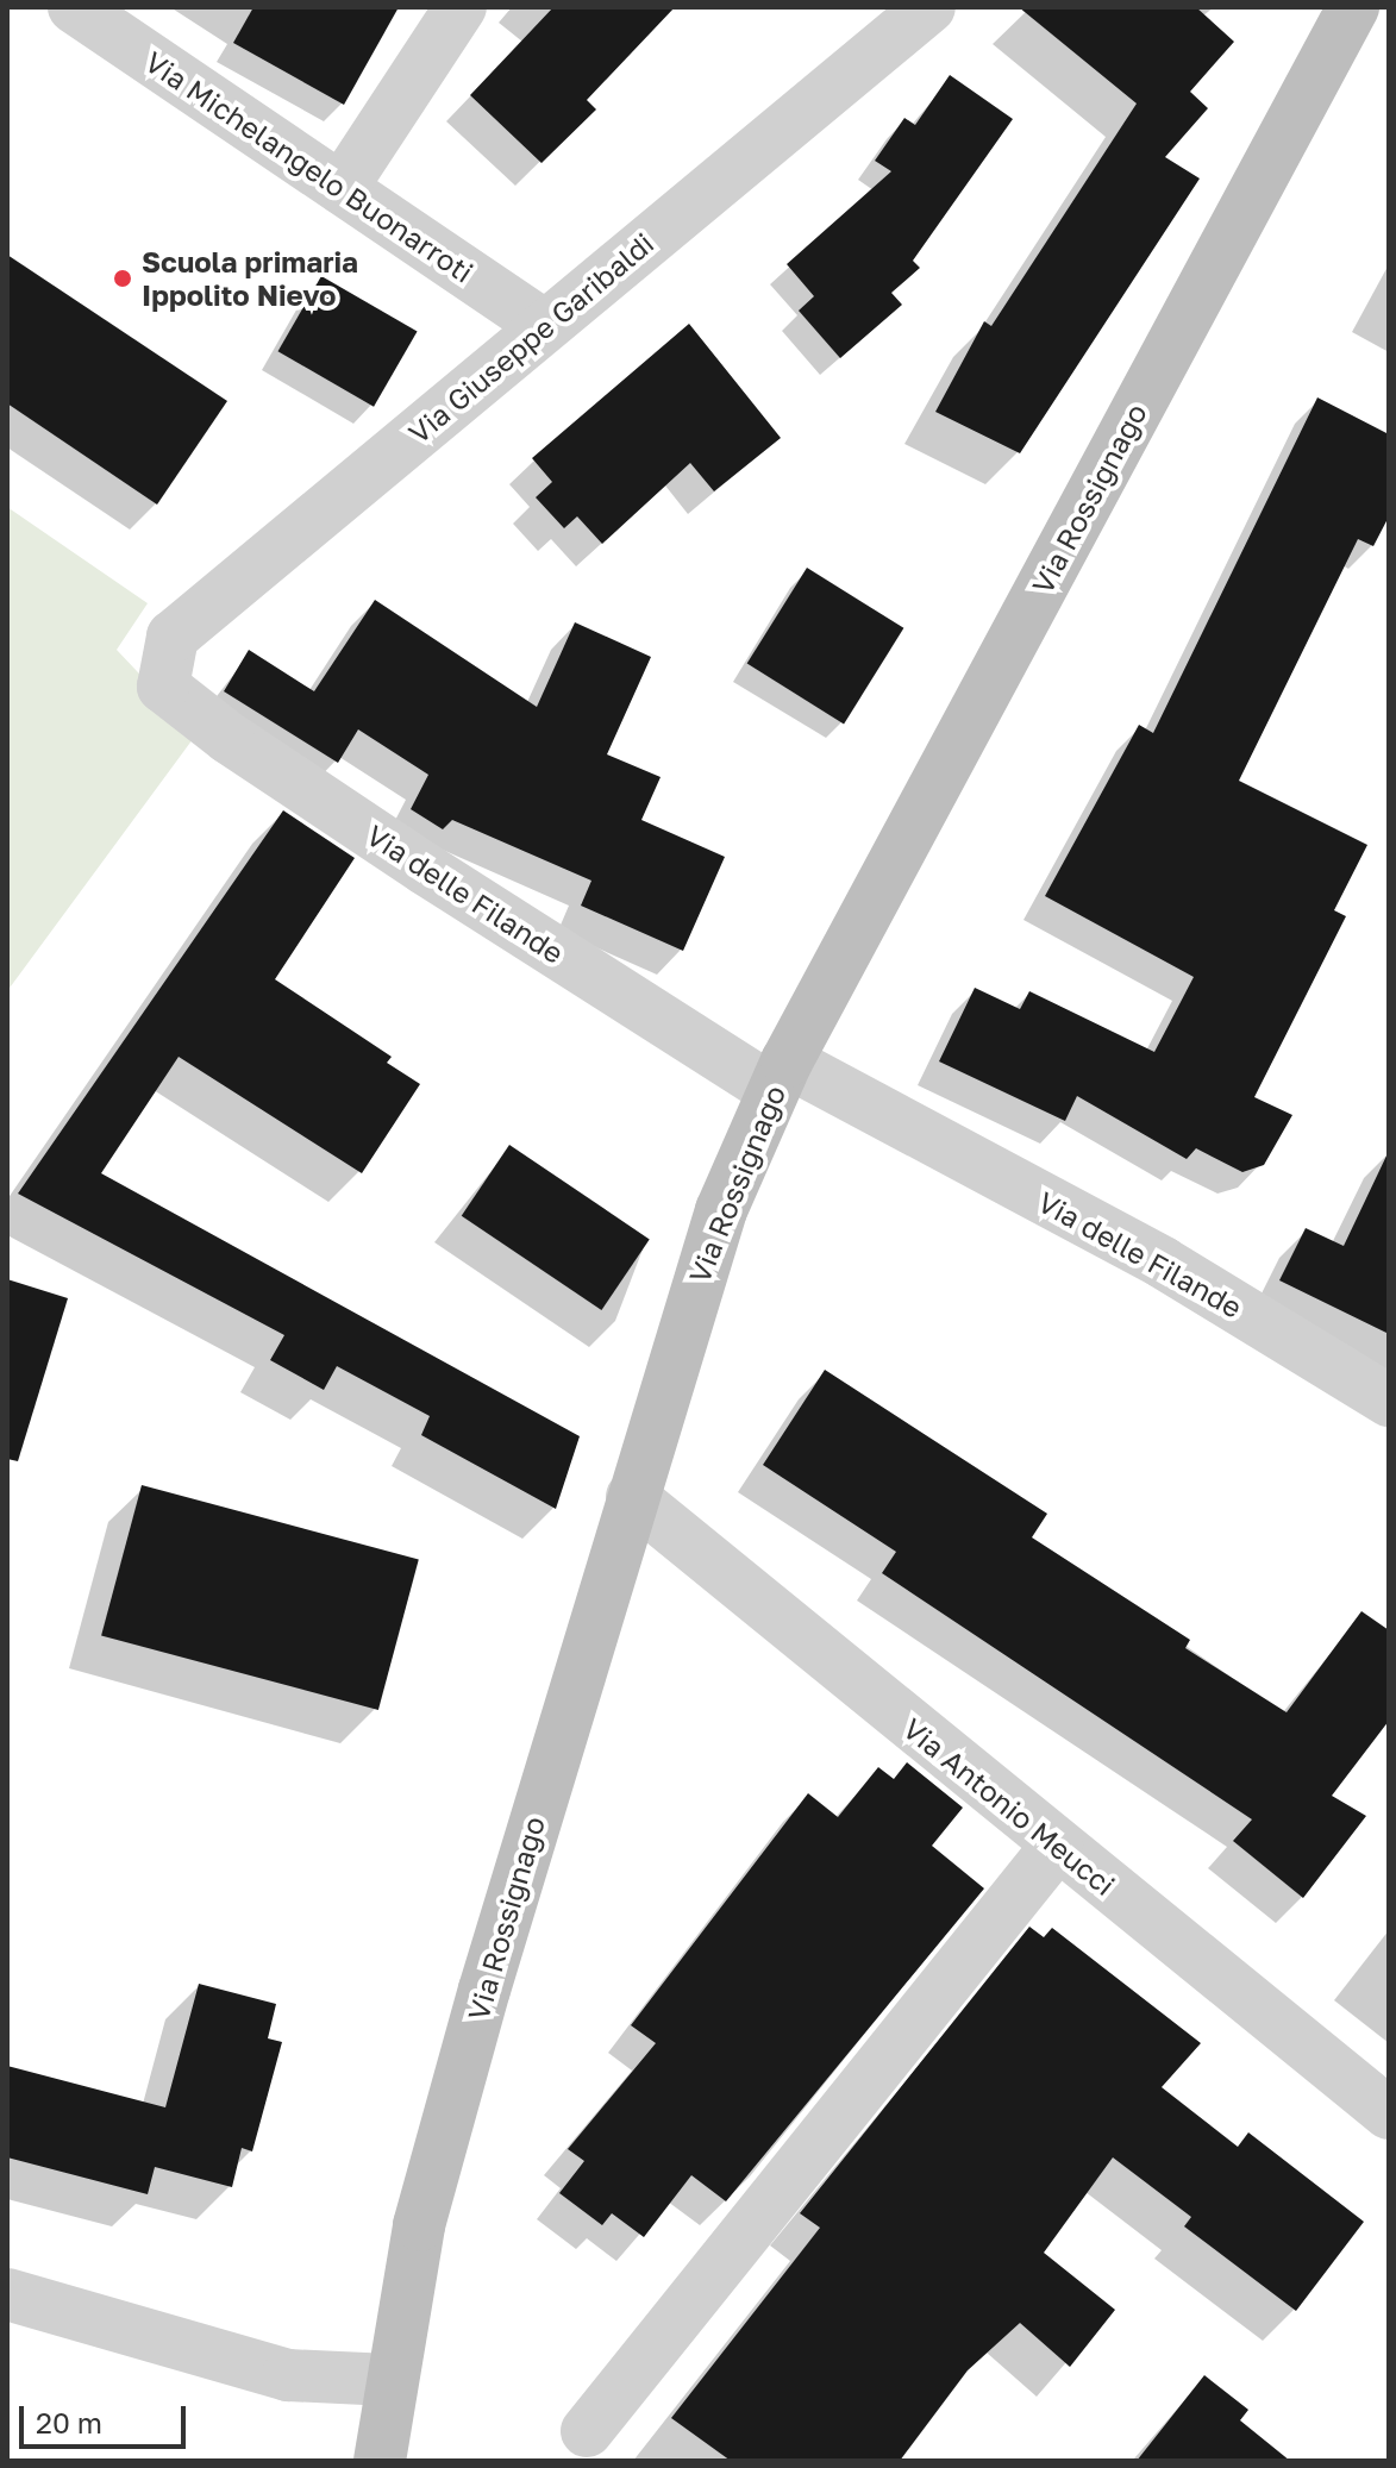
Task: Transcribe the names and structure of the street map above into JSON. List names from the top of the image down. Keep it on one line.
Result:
{"streets":{"street":["Via Michelangelo Buonarroti","Via Giuseppe Garibaldi","Via Rossignago","Via delle Filande","Via Antonio Meucci"]},"crossings":[["Via Michelangelo Buonarroti","Via Giuseppe Garibaldi"],["Via Giuseppe Garibaldi","Via delle Filande"],["Via Rossignago","Via delle Filande"],["Via Rossignago","Via Antonio Meucci"]],"places":["Scuola primaria Ippolito Nievo"],"scale_bar":"20 m"}
